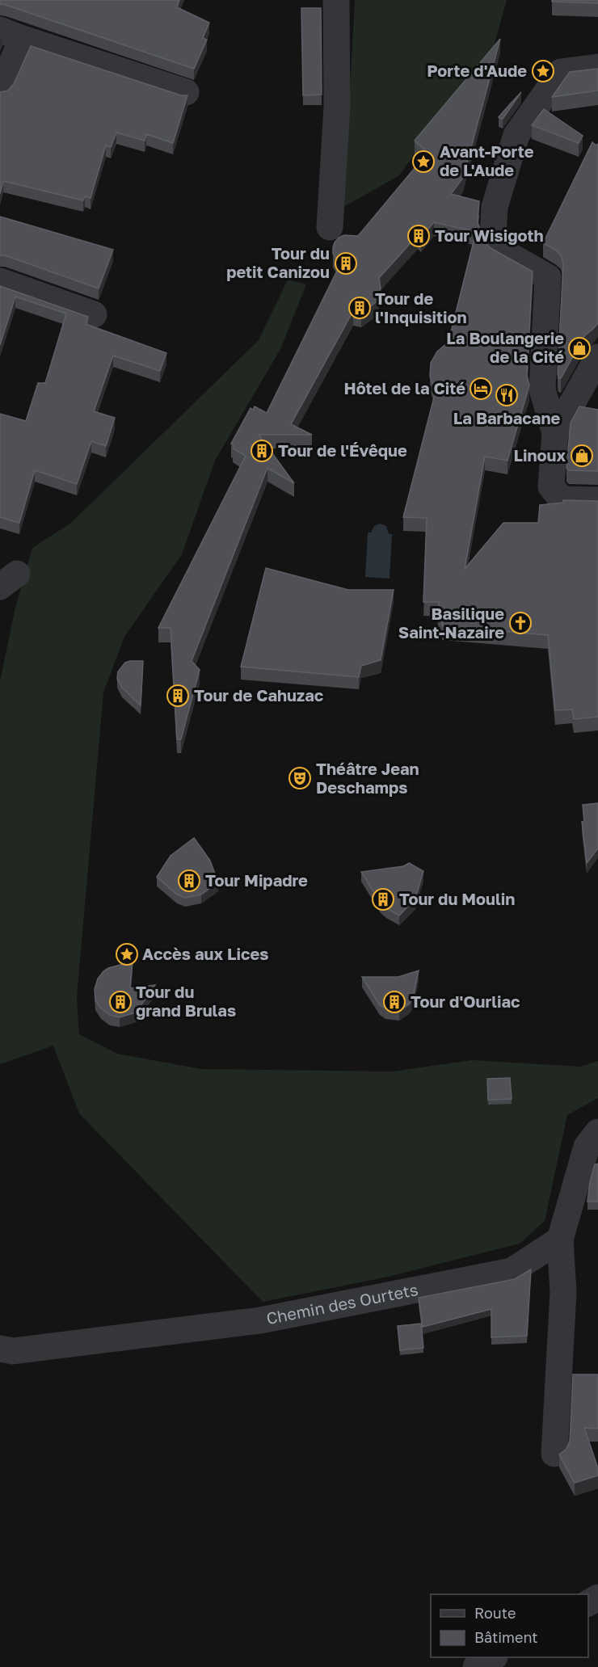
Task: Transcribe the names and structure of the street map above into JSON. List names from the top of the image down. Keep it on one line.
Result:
{"streets":{"street":["Chemin des Ourtets"]},"places":{"place":["Porte d'Aude","Avant-Porte de L'Aude","Accès aux Lices"],"building":["Tour Wisigoth","Tour du petit Canizou","Tour de l'Inquisition","Tour de l'Évêque","Tour de Cahuzac","Tour Mipadre","Tour du Moulin","Tour du grand Brulas","Tour d'Ourliac"],"shop":["La Boulangerie de la Cité","Linoux"],"hotel":["Hôtel de la Cité"],"restaurant":["La Barbacane"],"church":["Basilique Saint-Nazaire"],"theatre":["Théâtre Jean Deschamps"]},"legend":["Route","Bâtiment"]}
